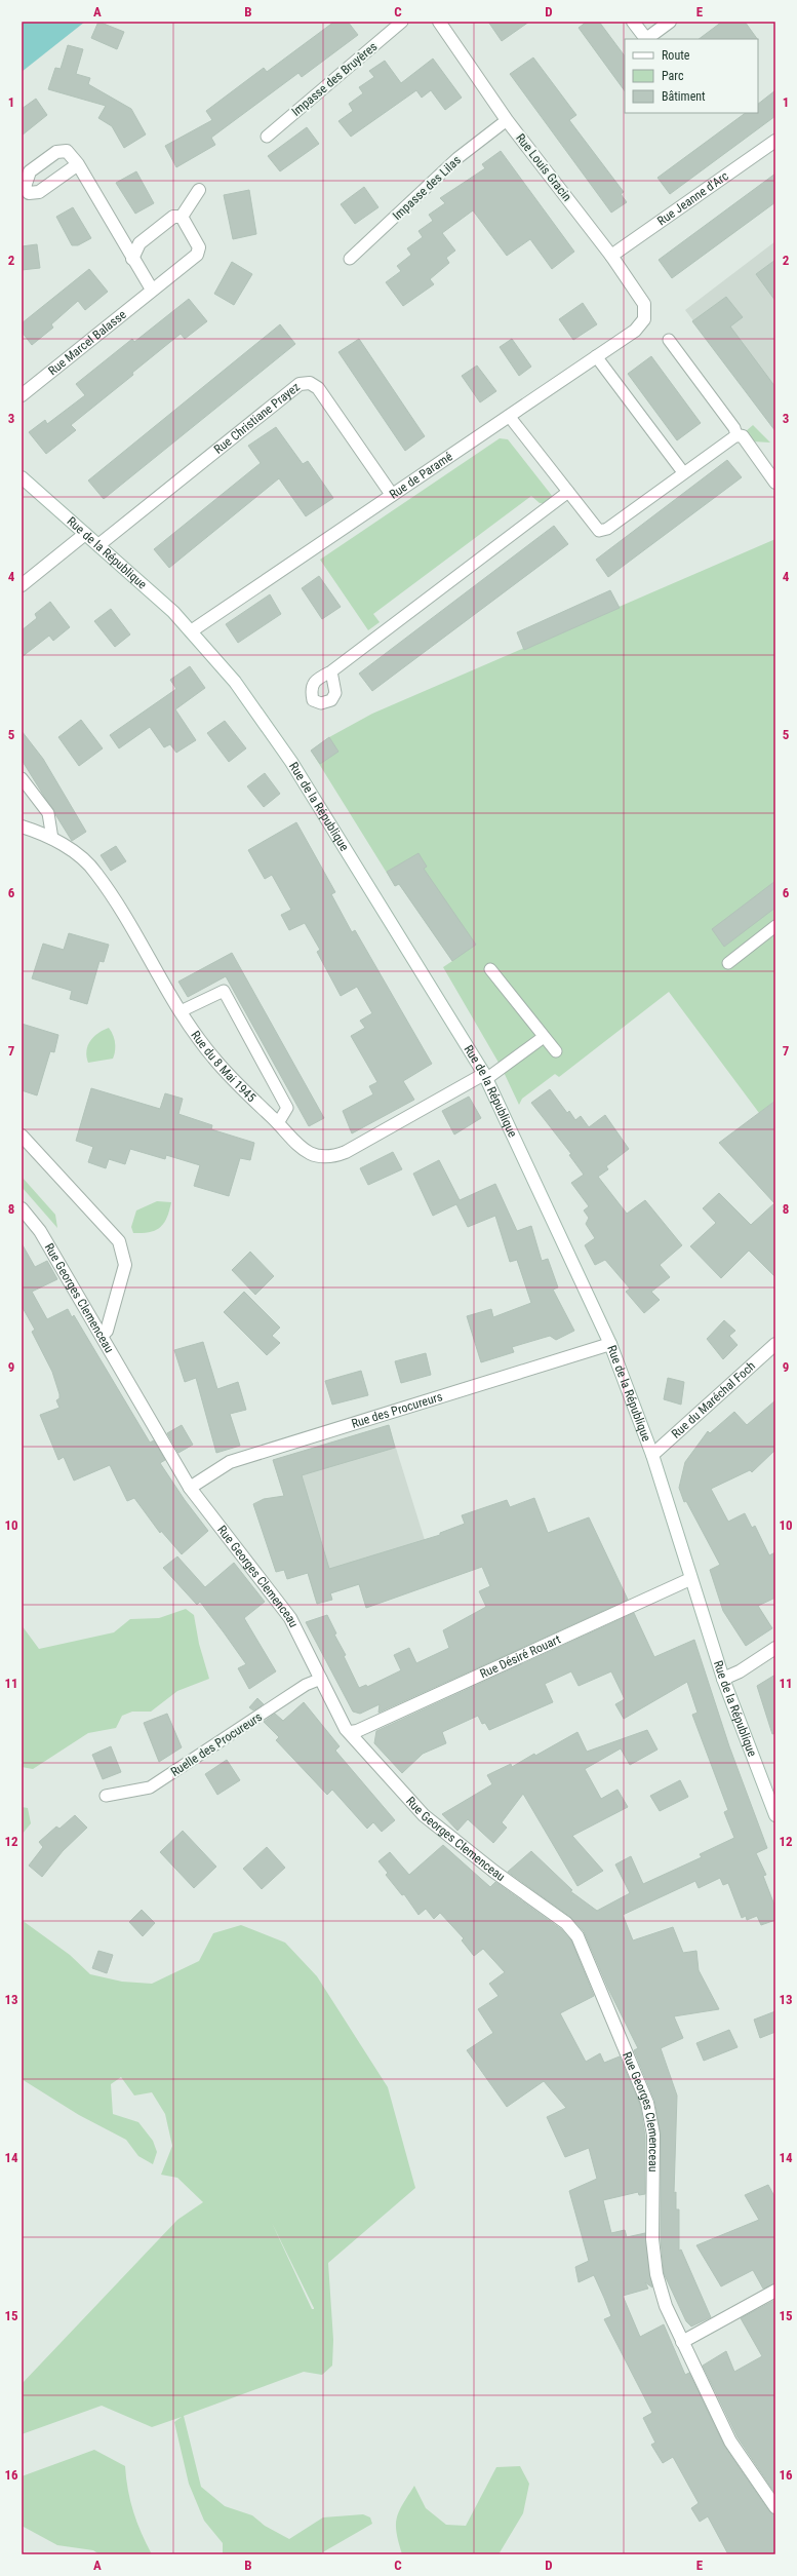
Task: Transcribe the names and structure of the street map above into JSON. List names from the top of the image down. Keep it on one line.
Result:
{"streets":{"street":["Rue Louis Gracin","Rue Jeanne d'Arc","Rue Marcel Balasse","Rue Christiane Prayez","Rue de Paramé","Rue de la République","Rue du 8 Mai 1945","Rue Georges Clemenceau","Rue du Maréchal Foch","Rue des Procureurs","Rue Désiré Rouart"],"lane":["Impasse des Bruyères","Impasse des Lilas","Ruelle des Procureurs"]},"crossings":[["Rue Louis Gracin","Impasse des Lilas"],["Rue Louis Gracin","Rue Jeanne d'Arc"],["Rue Louis Gracin","Rue de Paramé"],["Rue Christiane Prayez","Rue de Paramé"],["Rue Christiane Prayez","Rue de la République"],["Rue de Paramé","Rue de la République"],["Rue de la République","Rue du 8 Mai 1945"],["Rue de la République","Rue du Maréchal Foch"],["Rue de la République","Rue des Procureurs"],["Rue de la République","Rue Désiré Rouart"],["Rue Georges Clemenceau","Rue des Procureurs"],["Rue Georges Clemenceau","Rue Désiré Rouart"],["Rue Georges Clemenceau","Ruelle des Procureurs"]],"legend":["Route","Parc","Bâtiment"],"grid":{"columns":["A","B","C","D","E"],"rows":["1","2","3","4","5","6","7","8","9","10","11","12","13","14","15","16"]}}
